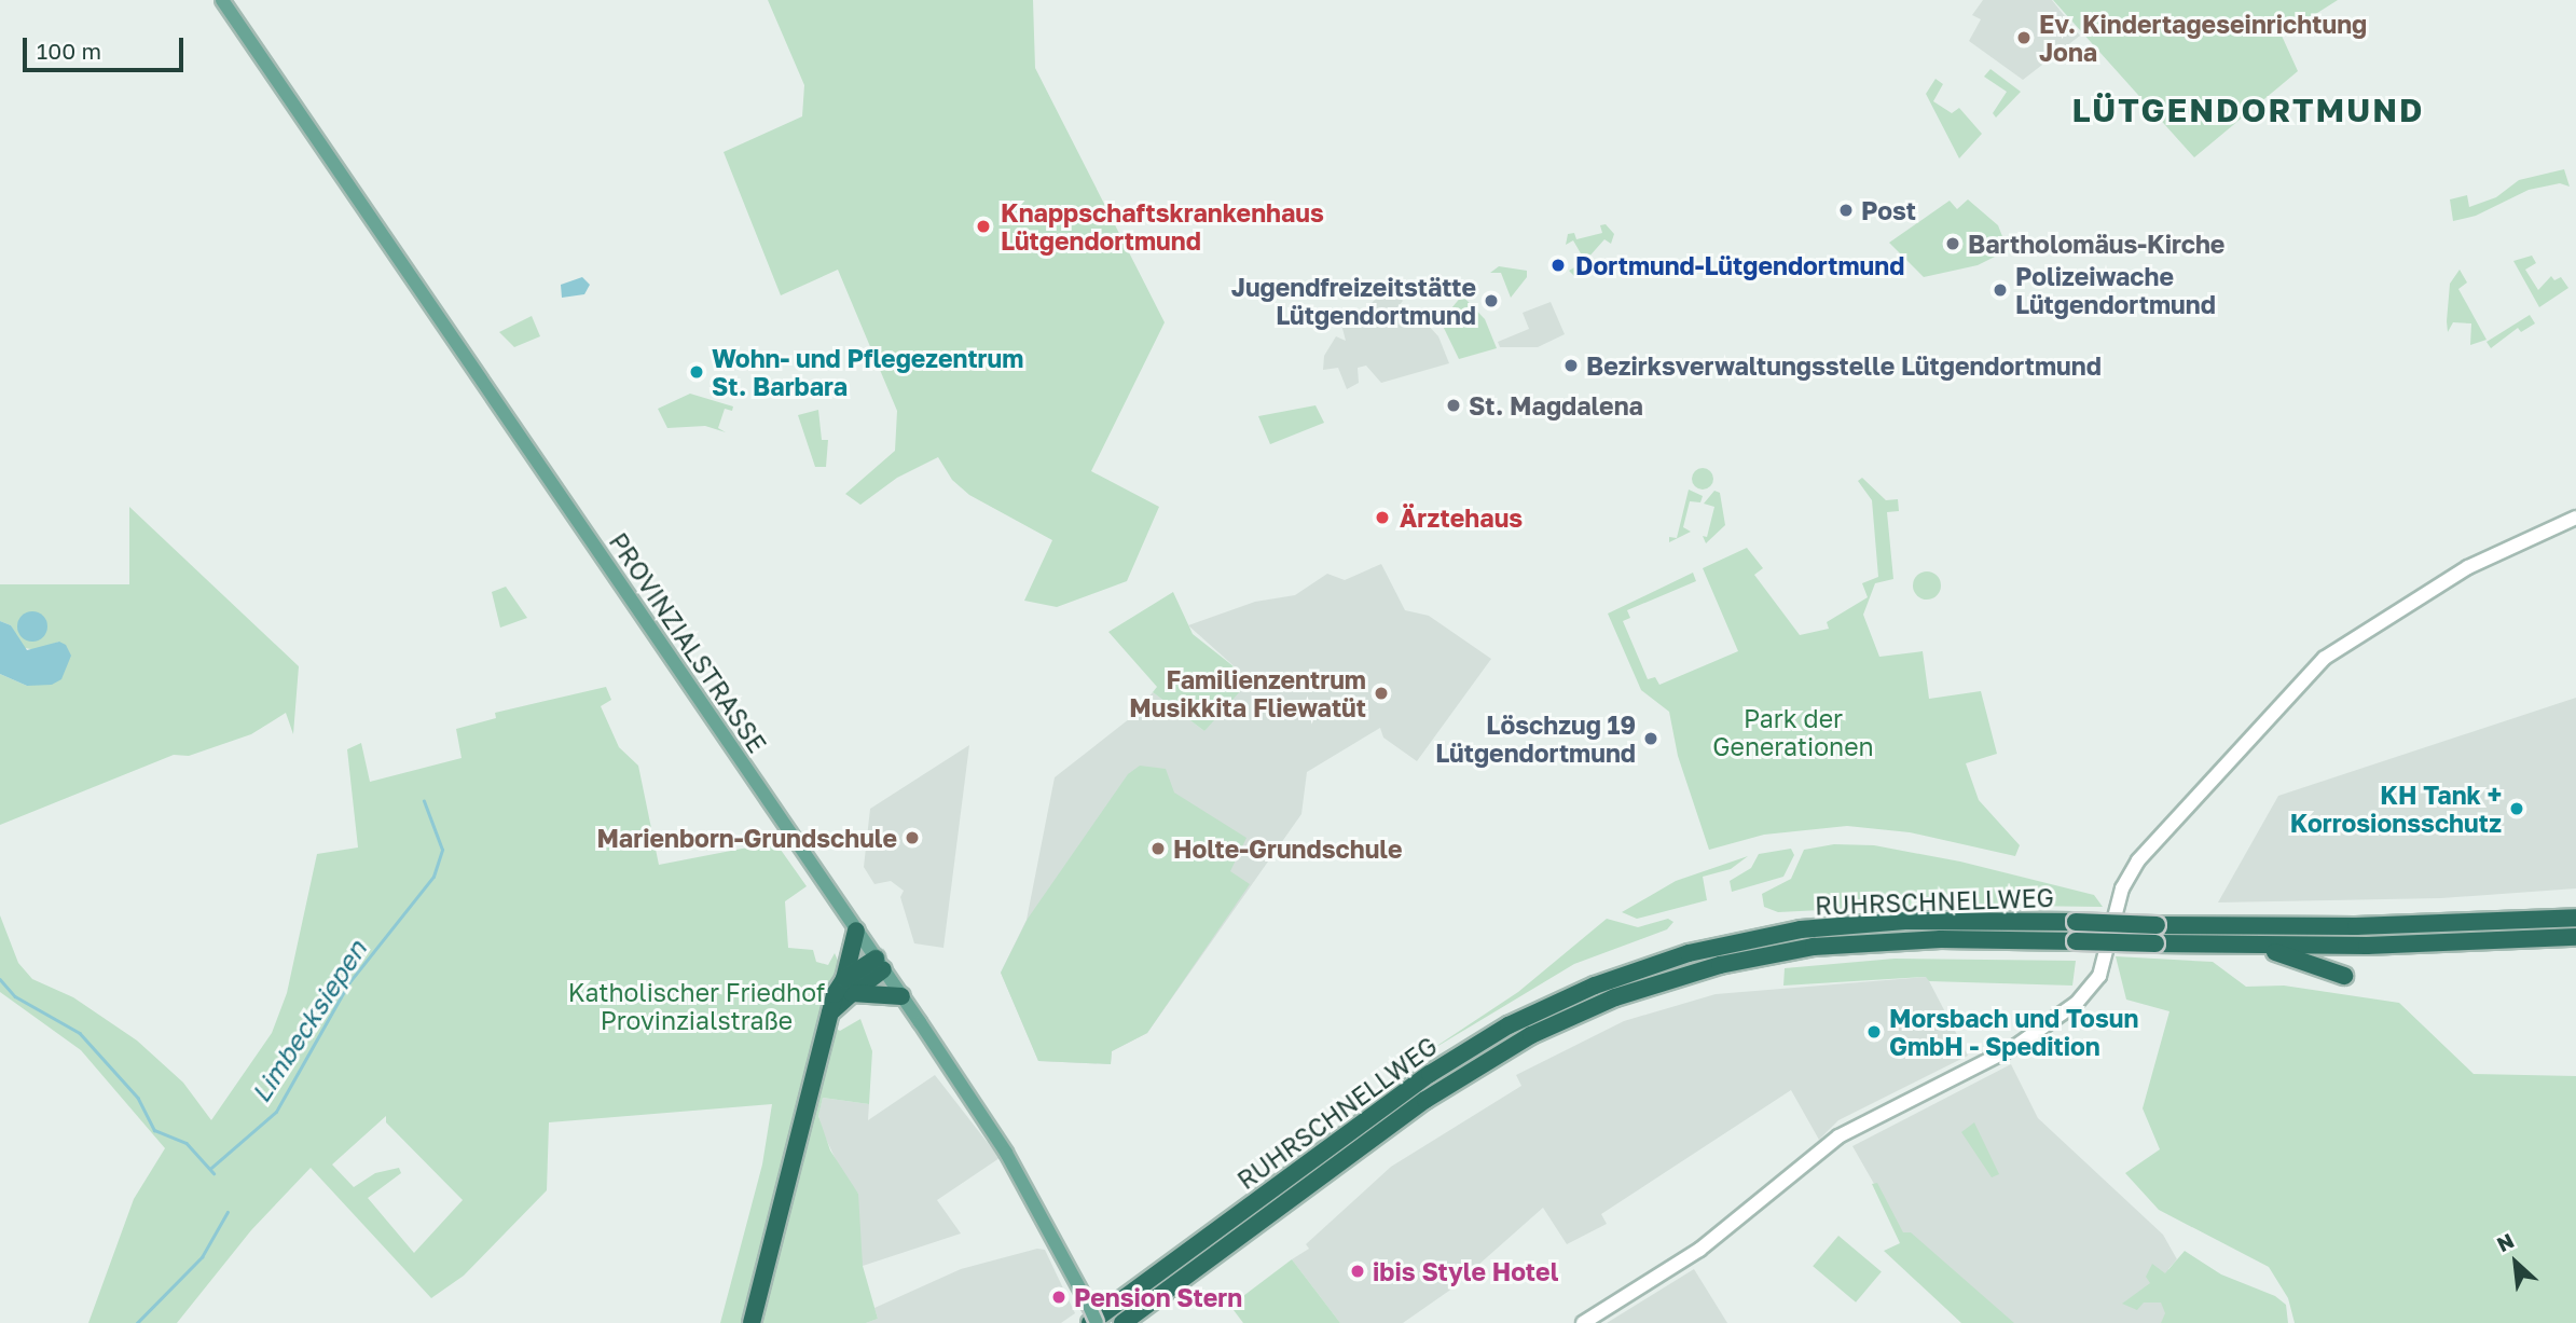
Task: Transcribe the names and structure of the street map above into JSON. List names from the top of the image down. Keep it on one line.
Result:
{"streets":{"highway":["RUHRSCHNELLWEG"],"main road":["PROVINZIALSTRASSE"]},"crossings":[["PROVINZIALSTRASSE","RUHRSCHNELLWEG"]],"districts":["LÜTGENDORTMUND"],"water":["Limbecksiepen"],"parks":["Park der Generationen","Katholischer Friedhof Provinzialstraße"],"places":["Ev. Kindertageseinrichtung Jona","Post","Knappschaftskrankenhaus Lütgendortmund","Bartholomäus-Kirche","Dortmund-Lütgendortmund","Polizeiwache Lütgendortmund","Jugendfreizeitstätte Lütgendortmund","Bezirksverwaltungsstelle Lütgendortmund","Wohn- und Pflegezentrum St. Barbara","St. Magdalena","Ärztehaus","Familienzentrum Musikkita Fliewatüt","Löschzug 19 Lütgendortmund","KH Tank + Korrosionsschutz","Marienborn-Grundschule","Holte-Grundschule","Morsbach und Tosun GmbH - Spedition","ibis Style Hotel","Pension Stern"],"scale_bar":"100 m","north":"top left"}
